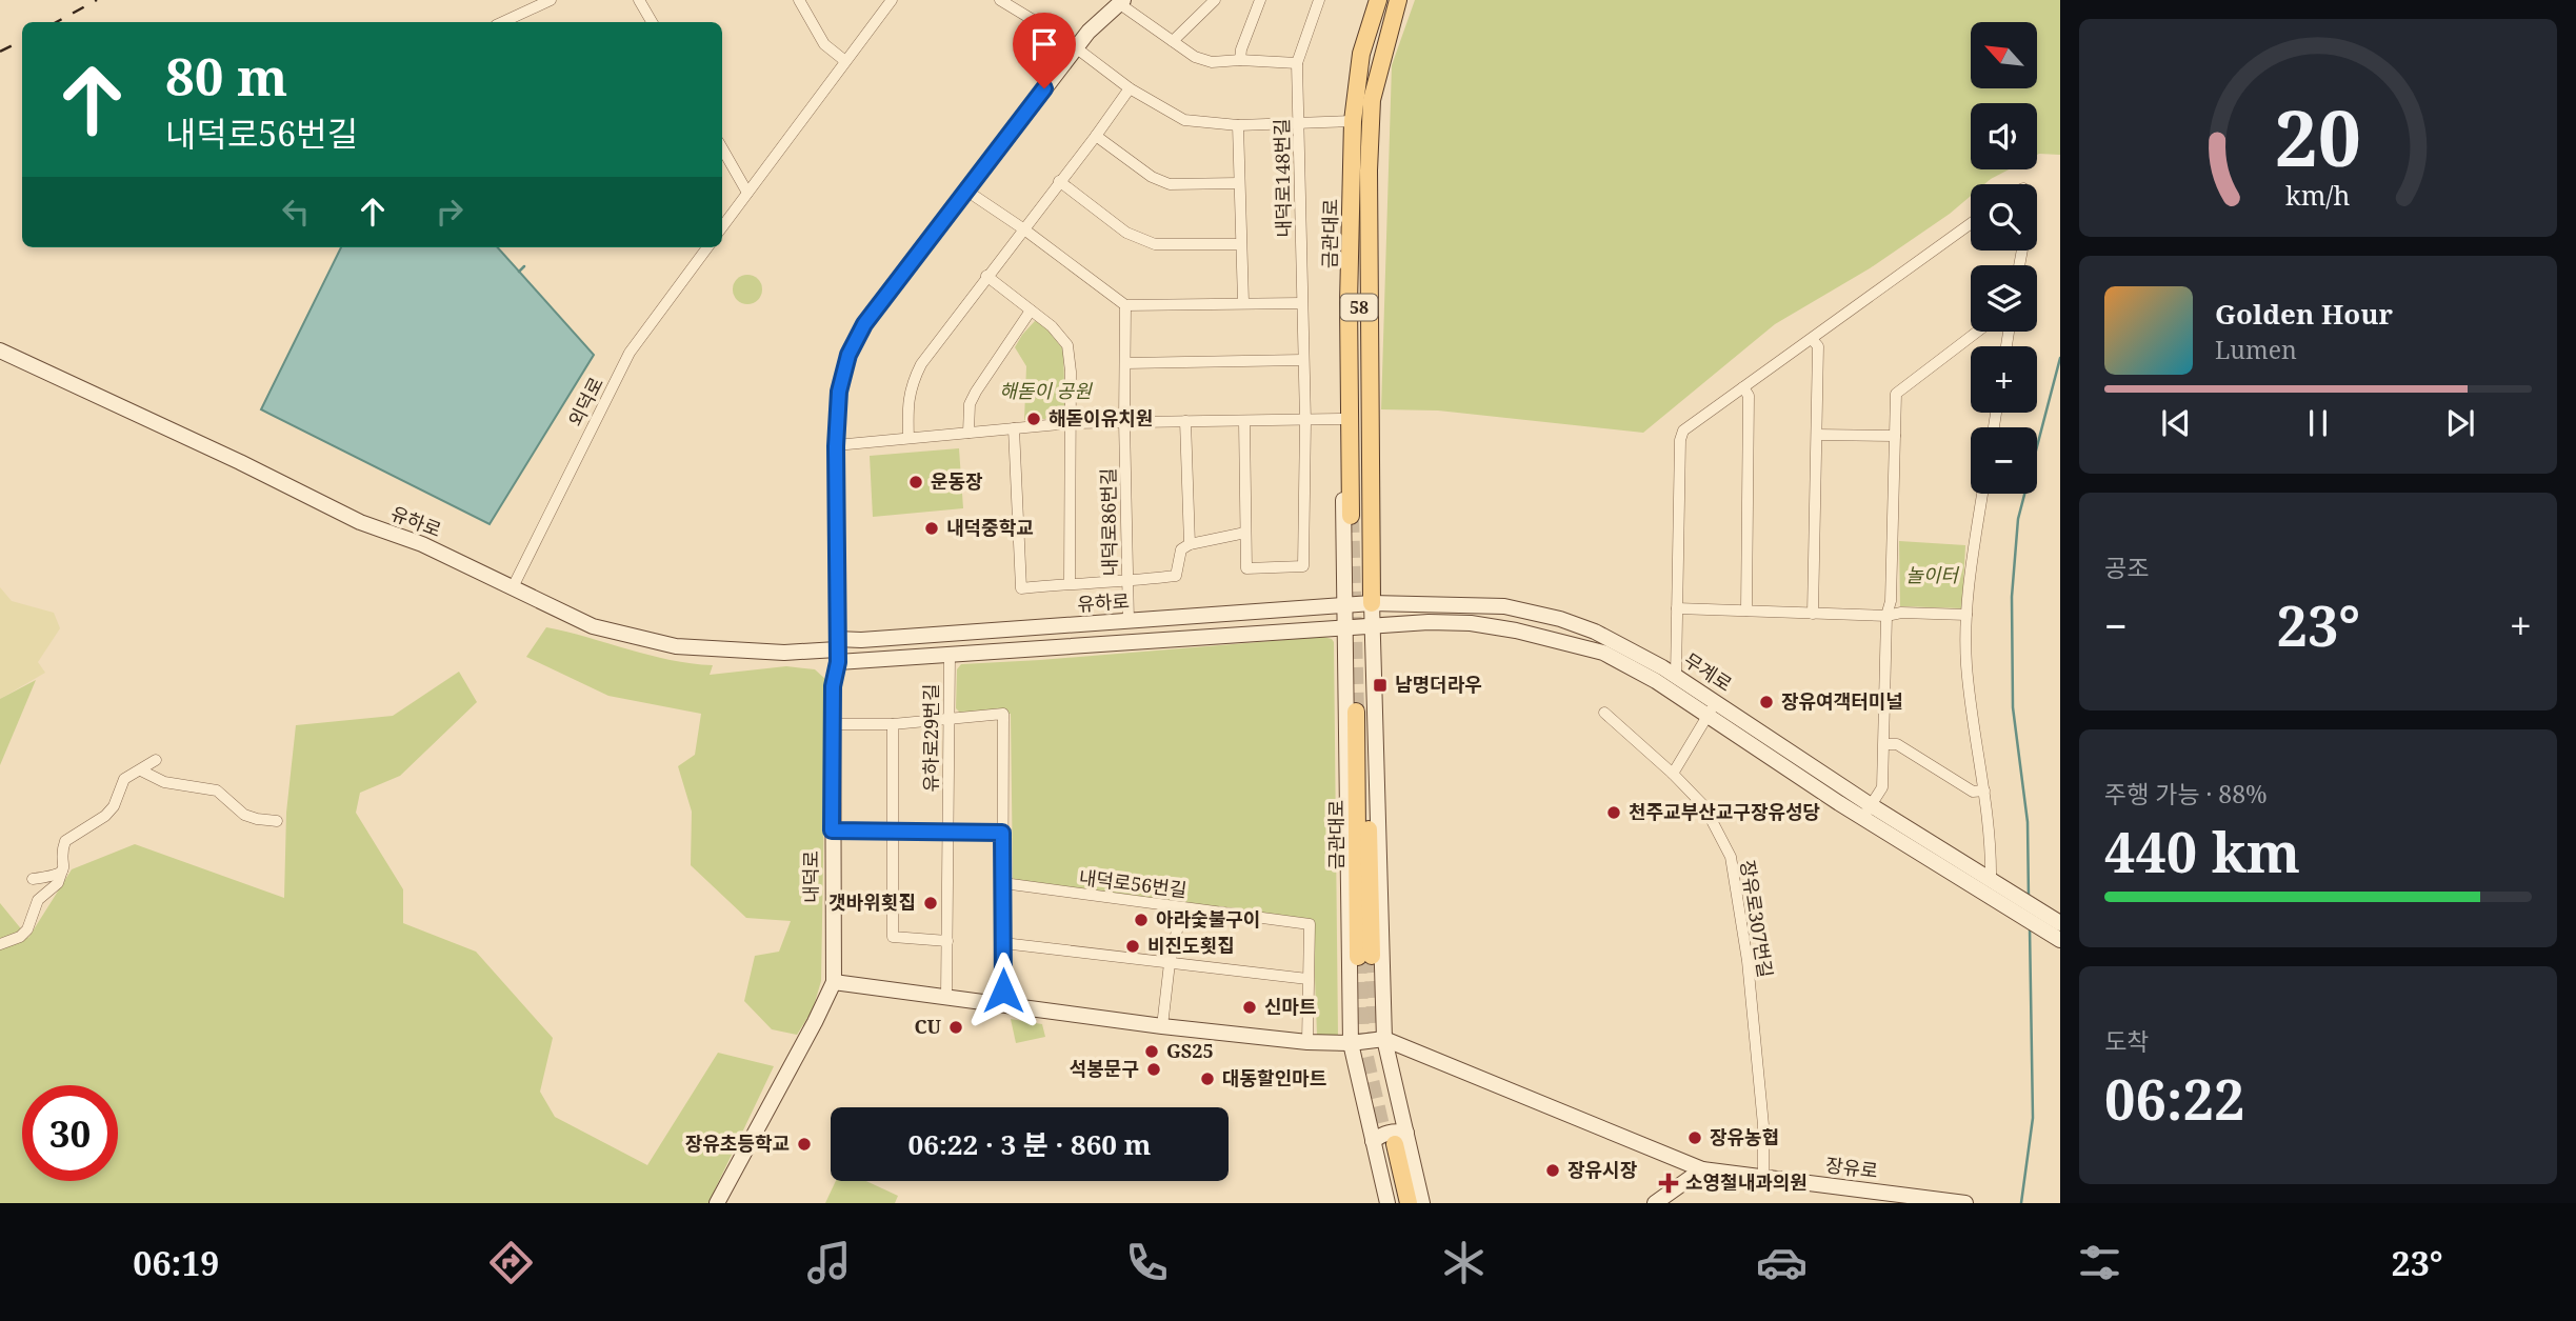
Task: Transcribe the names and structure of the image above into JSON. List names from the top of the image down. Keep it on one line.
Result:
{"streets":{"main road":["금관대로","58"],"street":["내덕로148번길","외덕로","유하로","내덕로86번길","무계로","유하로29번길","내덕로","내덕로56번길","장유로307번길","장유로"]},"crossings":[["외덕로","유하로"],["유하로","내덕로86번길"],["유하로","무계로"],["유하로","유하로29번길"],["유하로","내덕로"],["장유로307번길","장유로"]],"parks":["해돋이 공원","놀이터"],"places":{"other":["해돋이유치원","운동장","내덕중학교","장유여객터미널","천주교부산교구장유성당","갯바위횟집","아라숯불구이","비진도횟집","신마트","CU","GS25","석봉문구","대동할인마트","장유농협","장유초등학교","장유시장"],"transit":["남명더라우"],"health":["소영철내과의원"]},"north":"top left","page":{"map_buttons":["+","−"],"turn":["80 m","내덕로56번길"],"song":["Golden Hour","Lumen"],"tile":["공조",["주행 가능 · 88%","440 km"],["도착","06:22"]],"heat":["−","23°","+"],"limit":"30","trip":"06:22 · 3 분 · 860 m","tabs":["06:19","23°"],"gauge":["20","km/h"]}}
